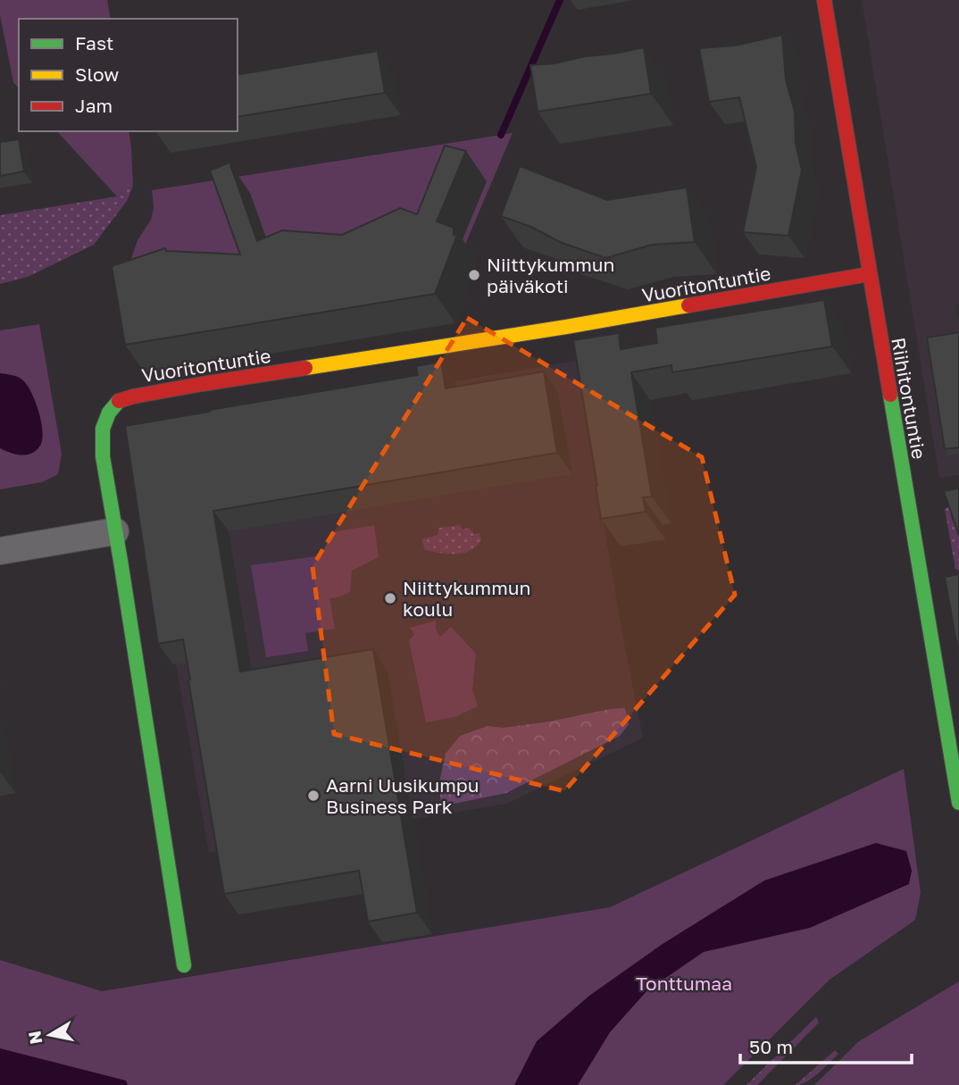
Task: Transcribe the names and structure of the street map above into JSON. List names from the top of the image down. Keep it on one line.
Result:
{"streets":{"street":["Vuoritontuntie","Riihitontuntie"]},"crossings":[["Vuoritontuntie","Riihitontuntie"]],"parks":["Tonttumaa"],"places":["Niittykummun päiväkoti","Niittykummun koulu","Aarni Uusikumpu Business Park"],"legend":["Fast","Slow","Jam"],"scale_bar":"50 m","north":"left"}
